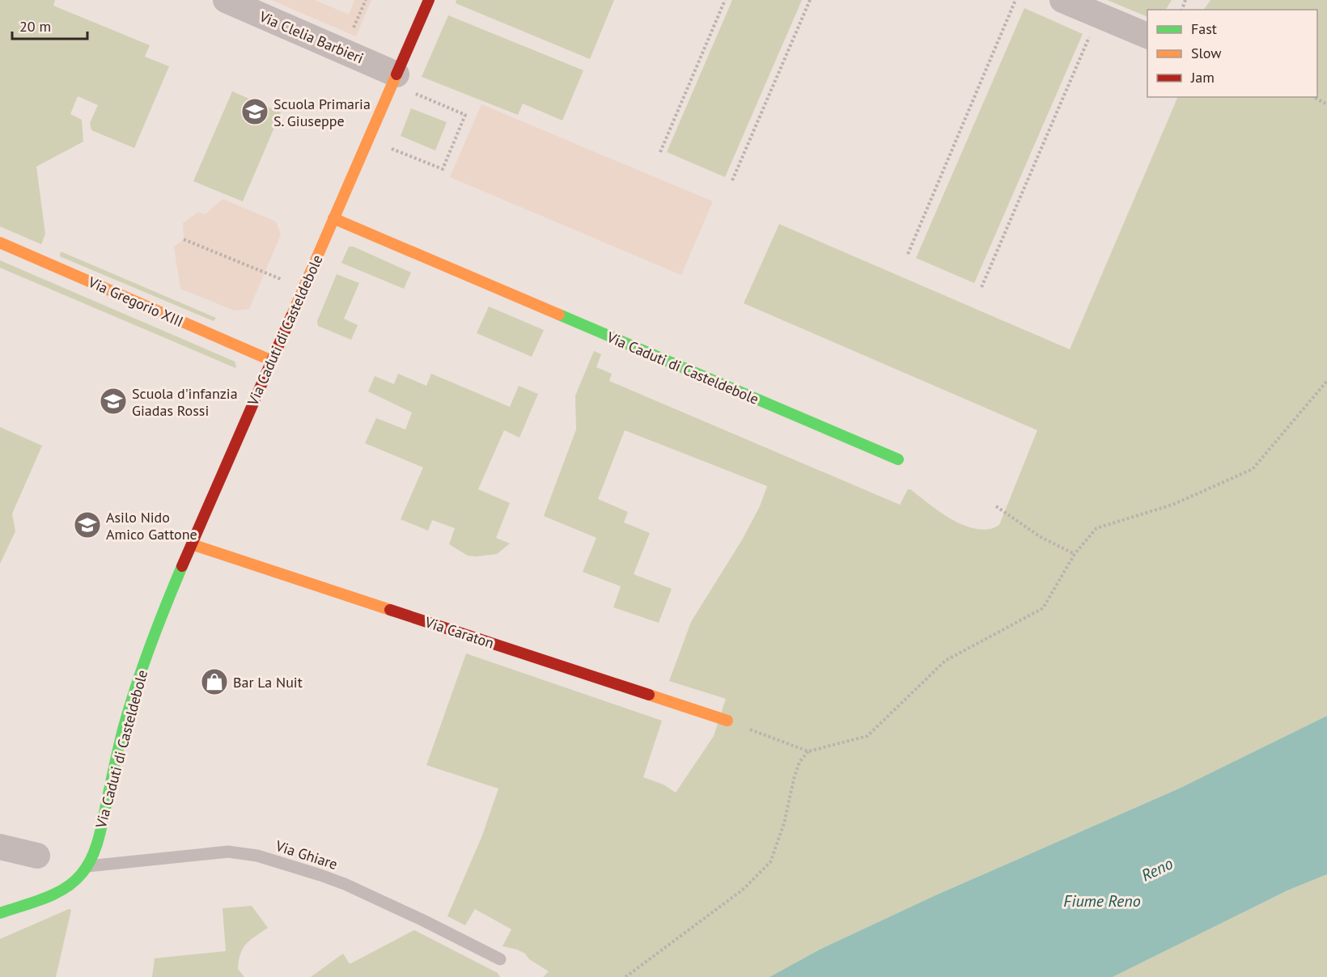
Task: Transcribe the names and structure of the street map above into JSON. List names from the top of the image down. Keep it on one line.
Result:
{"streets":{"street":["Via Clelia Barbieri","Via Gregorio XIII","Via Caduti di Casteldebole","Via Caraton"],"lane":["Via Ghiare"]},"crossings":[["Via Clelia Barbieri","Via Caduti di Casteldebole"],["Via Gregorio XIII","Via Caduti di Casteldebole"],["Via Caduti di Casteldebole","Via Caraton"],["Via Caduti di Casteldebole","Via Ghiare"]],"water":["Reno","Fiume Reno"],"places":{"school or university":["Scuola Primaria S. Giuseppe","Scuola d'infanzia Giadas Rossi","Asilo Nido Amico Gattone"],"shop":["Bar La Nuit"]},"legend":["Fast","Slow","Jam"],"scale_bar":"20 m"}
